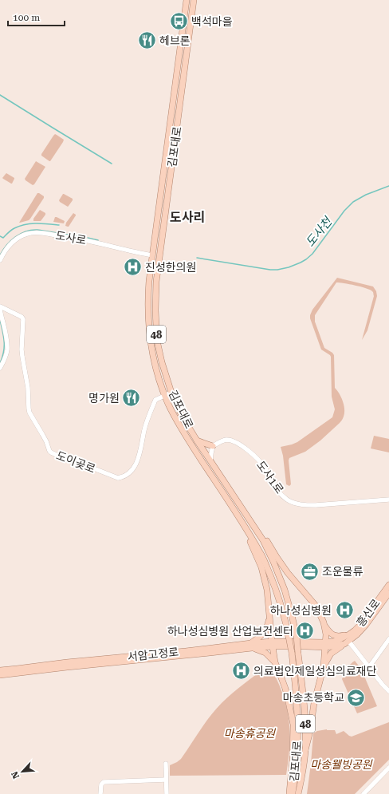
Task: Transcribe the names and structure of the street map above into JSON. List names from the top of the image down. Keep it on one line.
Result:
{"streets":{"main road":["김포대로","48","흥신로","서암고정로"],"street":["도사로","도이곶로","도사1로"]},"crossings":[["김포대로","도사로"],["김포대로","도이곶로"],["흥신로","서암고정로"]],"districts":["도사리"],"water":["도사천"],"parks":["마송휴공원","마송웰빙공원"],"places":{"bus stop":["백석마을"],"restaurant":["헤브론","명가원"],"hospital":["진성한의원","하나성심병원","하나성심병원 산업보건센터","의료법인제일성심의료재단"],"office":["조운물류"],"school or university":["마송초등학교"]},"scale_bar":"100 m","north":"bottom left"}
